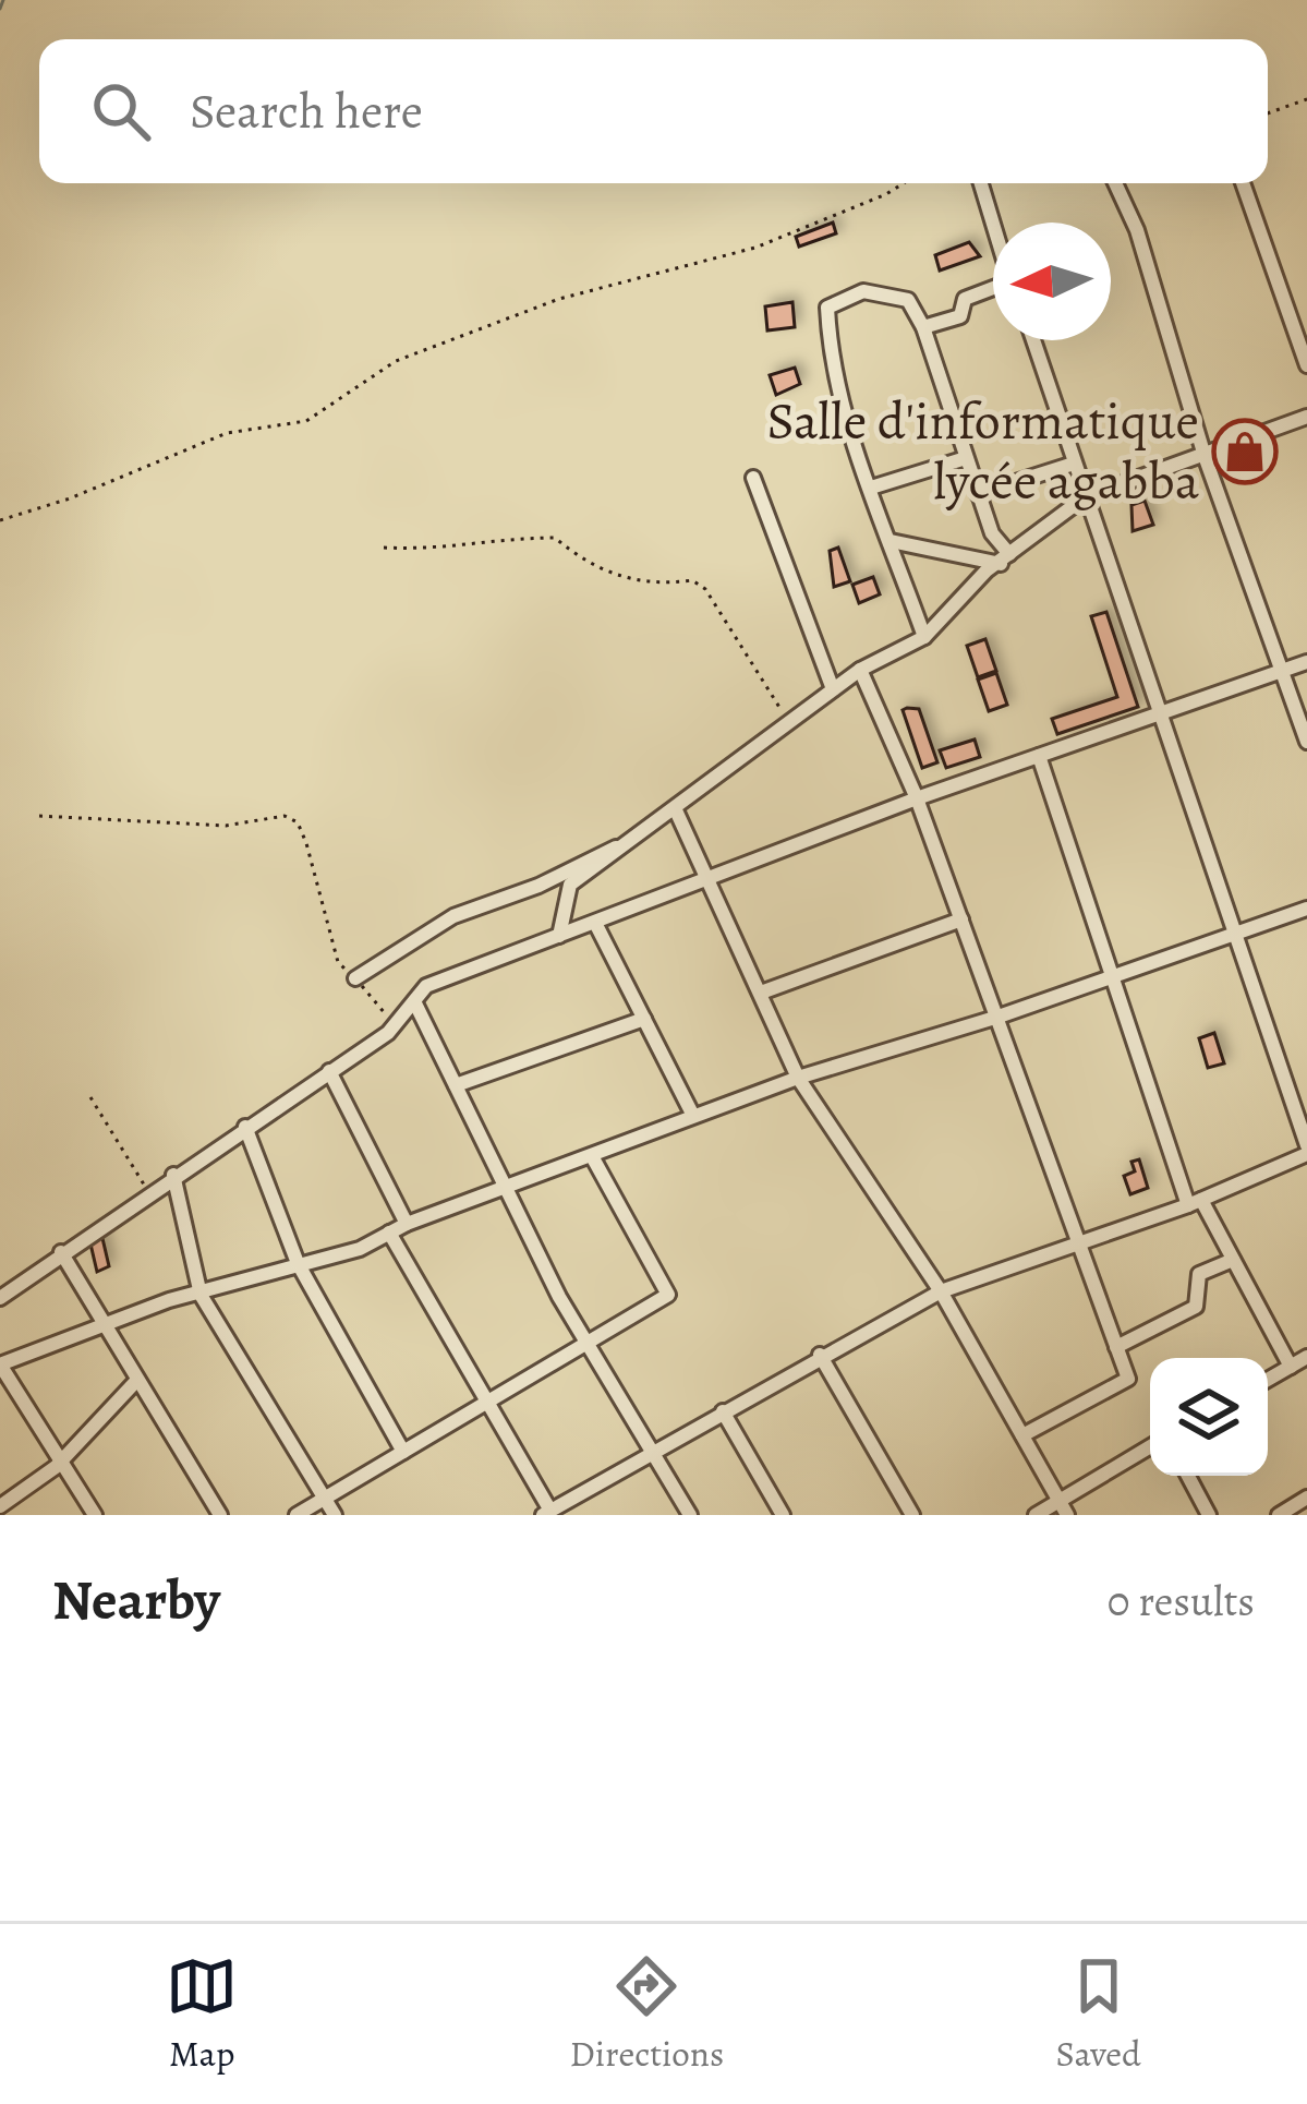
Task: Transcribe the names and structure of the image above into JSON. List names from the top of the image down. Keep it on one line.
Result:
{"places":{"shop":["Salle d'informatique lycée agabba"]},"north":"left","page":{"search":"Search here","heading":["Nearby","0 results"],"nav":["Map","Directions","Saved"]}}
